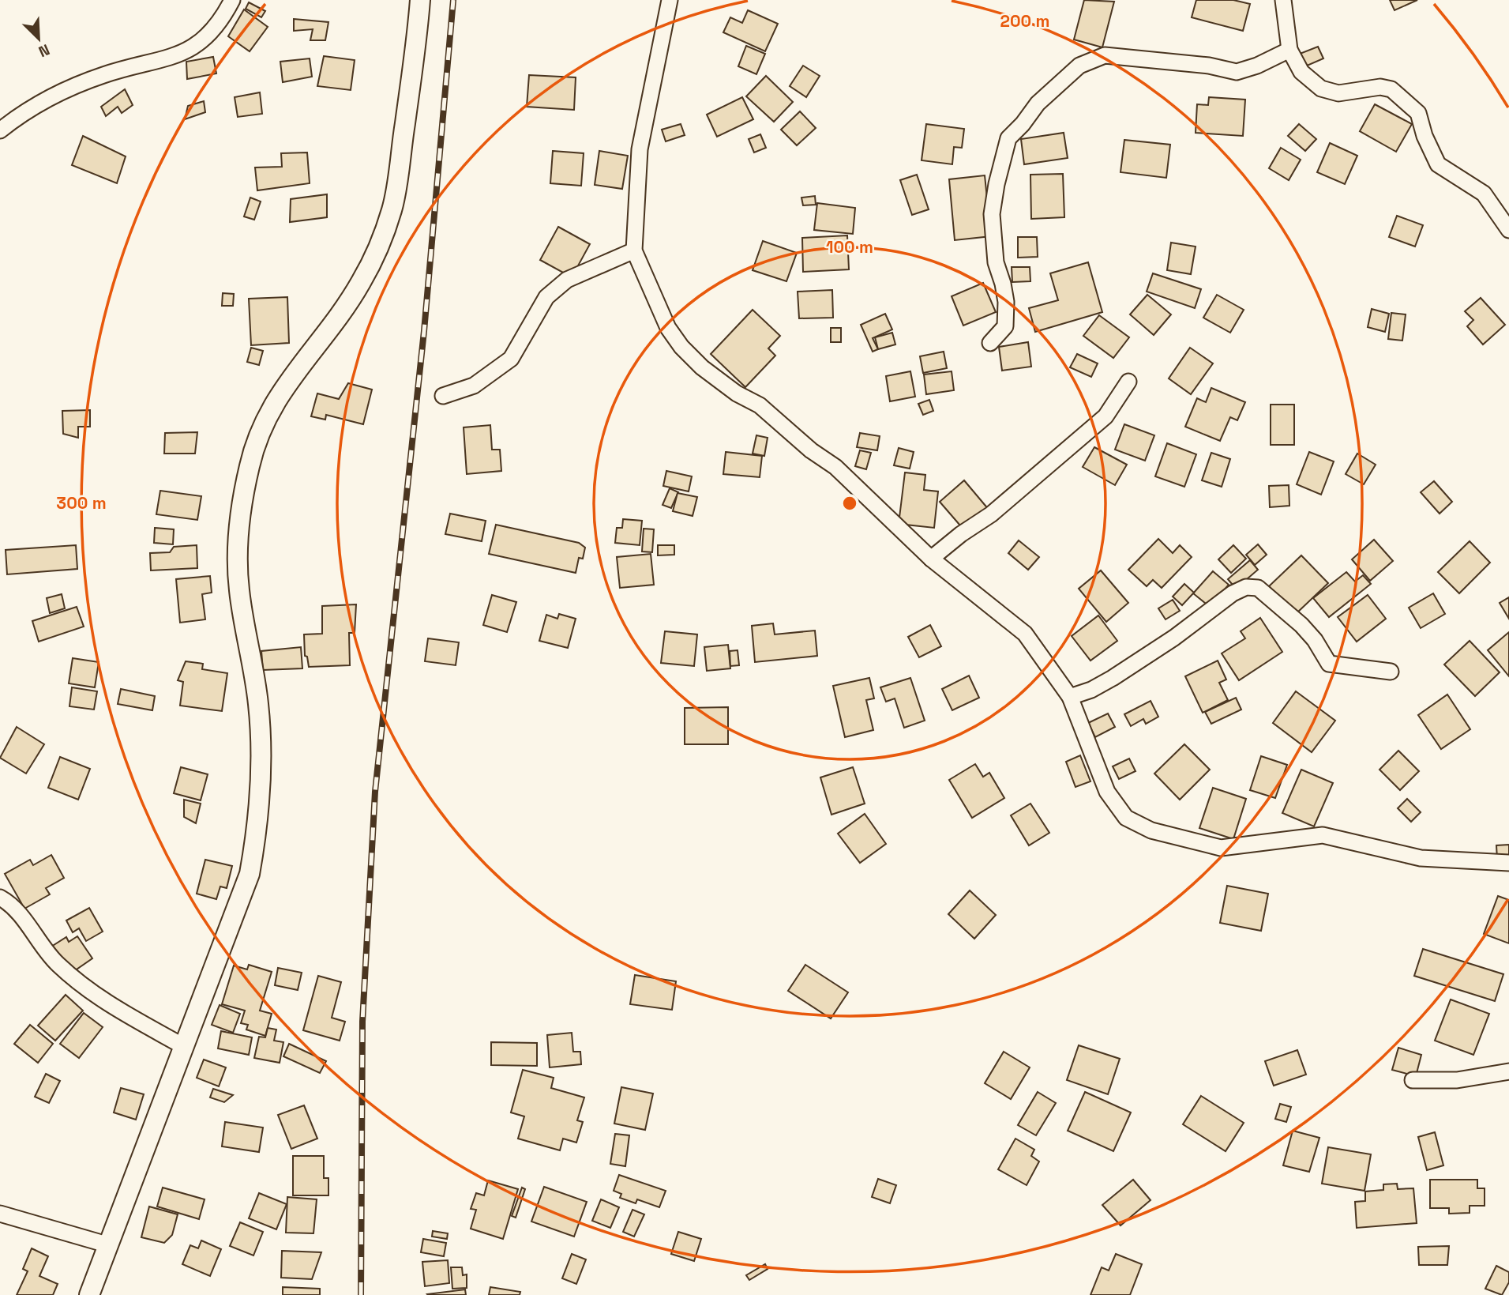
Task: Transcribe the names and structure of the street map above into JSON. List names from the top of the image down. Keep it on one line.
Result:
{"north":"bottom right","rings":["200 m","100 m","300 m"]}
